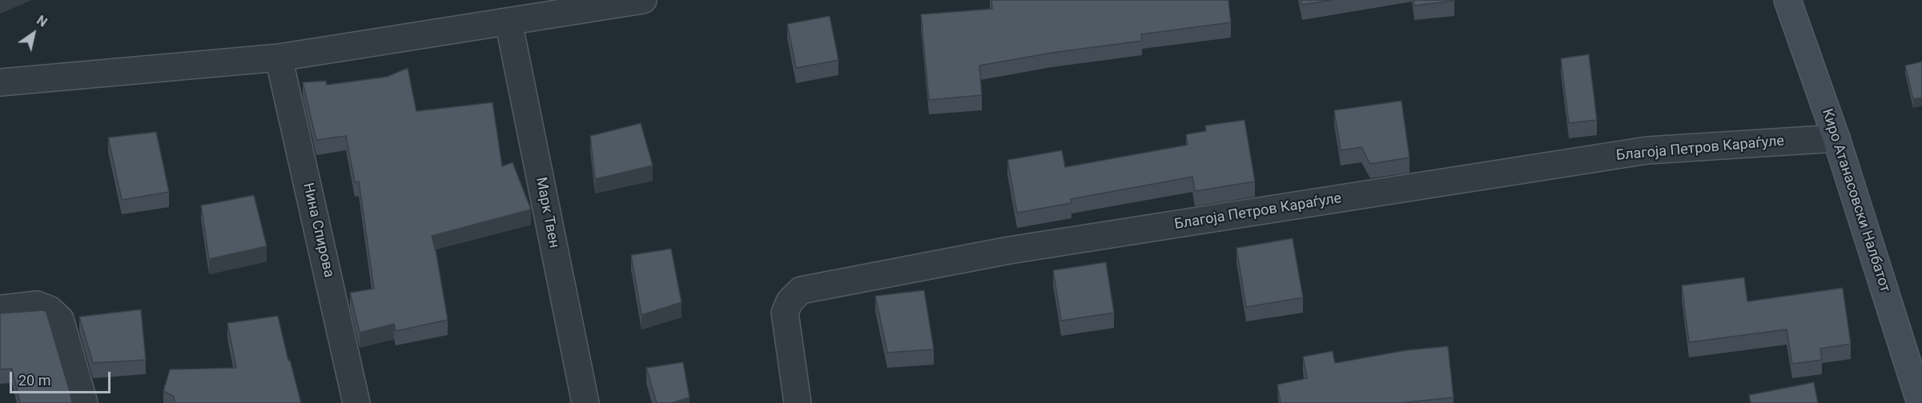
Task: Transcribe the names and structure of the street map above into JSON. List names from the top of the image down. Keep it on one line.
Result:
{"streets":{"street":["Благоја Петров Караѓуле","Киро Атанасовски Налбатот","Марк Твен","Нина Спирова"]},"crossings":[["Благоја Петров Караѓуле","Киро Атанасовски Налбатот"]],"scale_bar":"20 m","north":"top right"}
